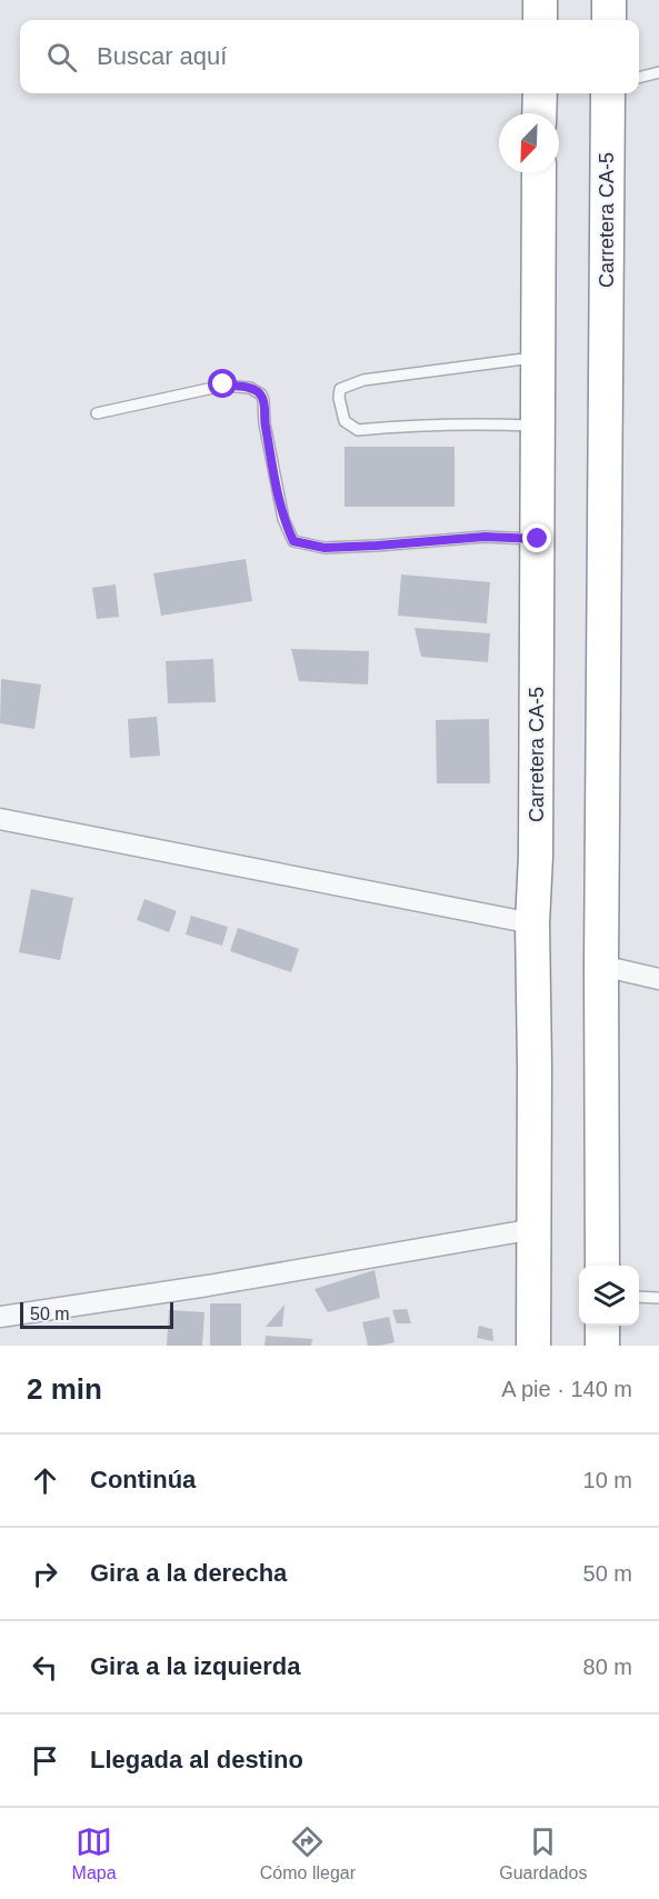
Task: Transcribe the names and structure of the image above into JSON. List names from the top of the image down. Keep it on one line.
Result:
{"streets":{"highway":["Carretera CA-5"]},"scale_bar":"50 m","north":"bottom left","page":{"search":"Buscar aquí","scale":"50 m","heading":["2 min","A pie · 140 m"],"list":[["Continúa","10 m"],["Gira a la derecha","50 m"],["Gira a la izquierda","80 m"],"Llegada al destino"],"nav":["Mapa","Cómo llegar","Guardados"]}}
